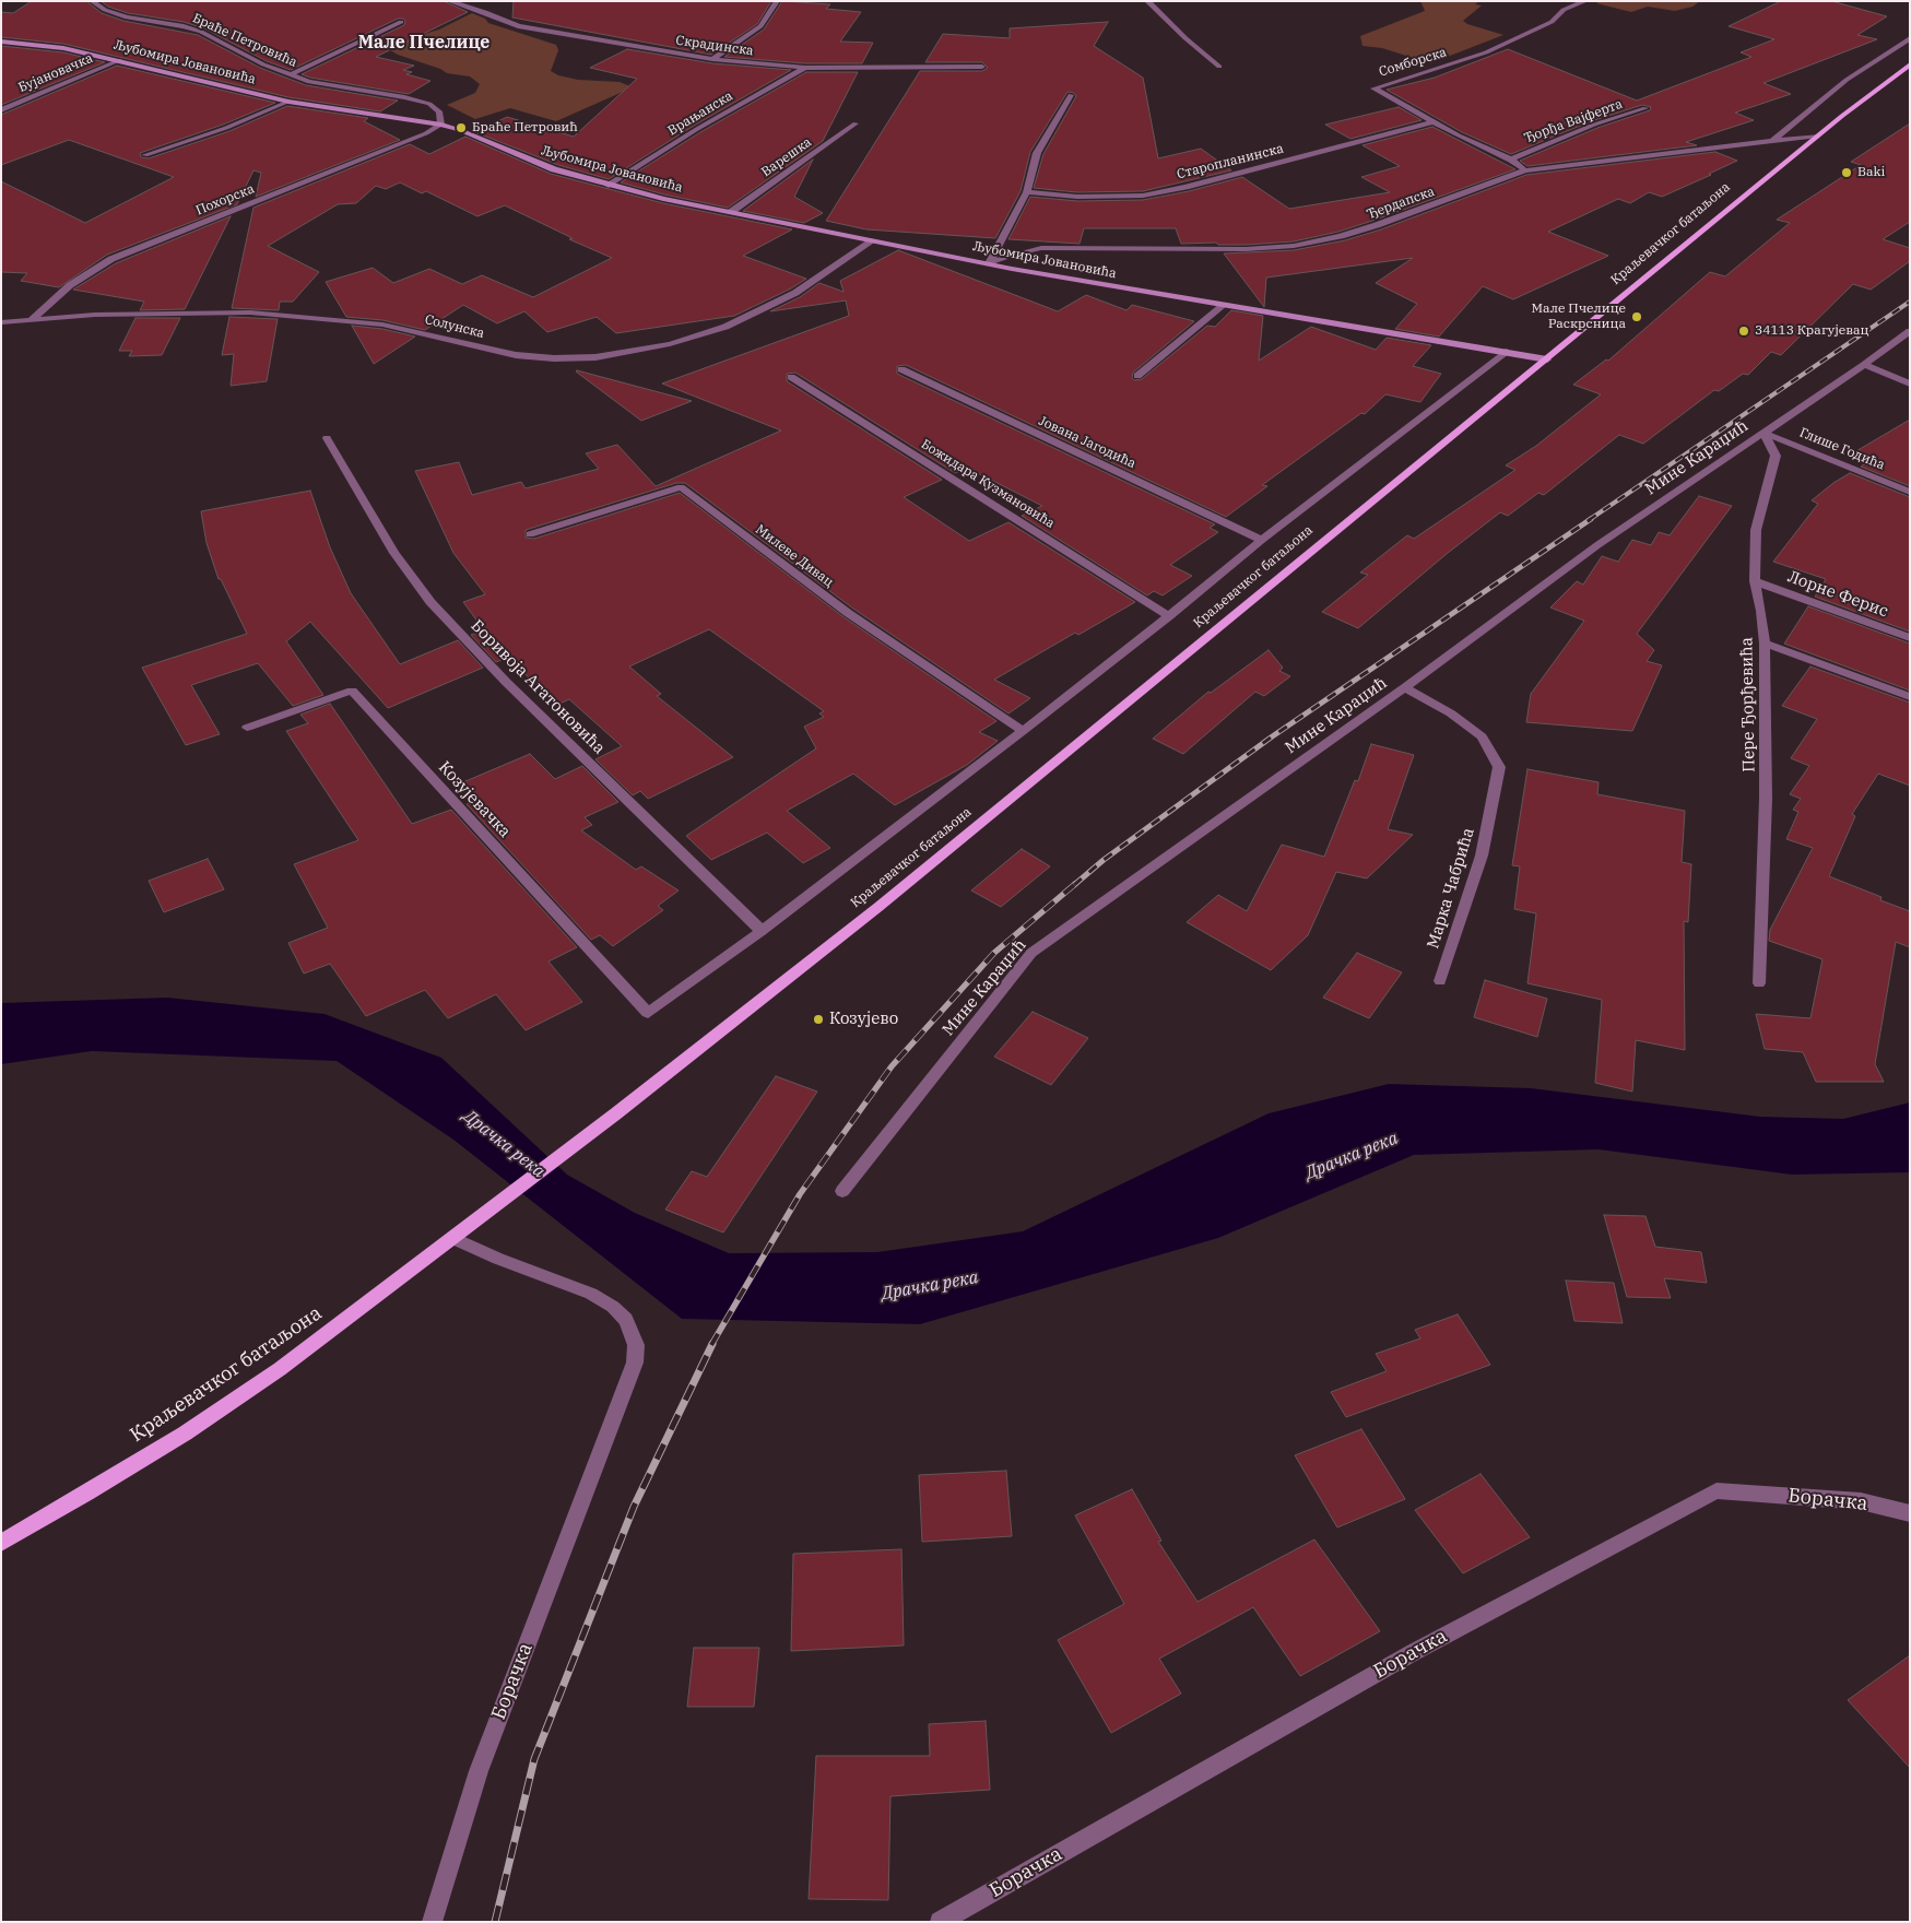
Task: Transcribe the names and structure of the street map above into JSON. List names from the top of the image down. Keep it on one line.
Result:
{"streets":{"main road":["Краљевачког батаљона"],"street":["Браће Петровића","Скрадинска","Љубомира Јовановића","Сомборска","Бујановачка","Врањанска","Ђорђа Вајферта","Варешка","Старопланинска","Похорска","Ђердапска","Солунска","Јована Јагодића","Глише Годића","Мине Караџић","Божидара Кузмановића","Милеве Дивац","Лорне Ферис","Боривоја Агатоновића","Пере Ђорђевића","Козујевачка","Марка Чабрића","Борачка"]},"crossings":[["Браће Петровића","Љубомира Јовановића"],["Браће Петровића","Похорска"],["Скрадинска","Врањанска"],["Љубомира Јовановића","Бујановачка"],["Љубомира Јовановића","Врањанска"],["Љубомира Јовановића","Варешка"],["Љубомира Јовановића","Похорска"],["Љубомира Јовановића","Ђердапска"],["Љубомира Јовановића","Краљевачког батаљона"],["Љубомира Јовановића","Солунска"],["Сомборска","Ђорђа Вајферта"],["Сомборска","Старопланинска"],["Сомборска","Ђердапска"],["Похорска","Солунска"],["Ђердапска","Краљевачког батаљона"],["Краљевачког батаљона","Борачка"],["Глише Годића","Мине Караџић"],["Глише Годића","Пере Ђорђевића"],["Мине Караџић","Пере Ђорђевића"],["Мине Караџић","Марка Чабрића"],["Лорне Ферис","Пере Ђорђевића"],["Боривоја Агатоновића","Козујевачка"]],"districts":["Мале Пчелице"],"water":["Драчка река"],"places":["Браће Петровић","Baki","Мале Пчелице Раскрсница","34113 Крагујевац","Козујево"]}
